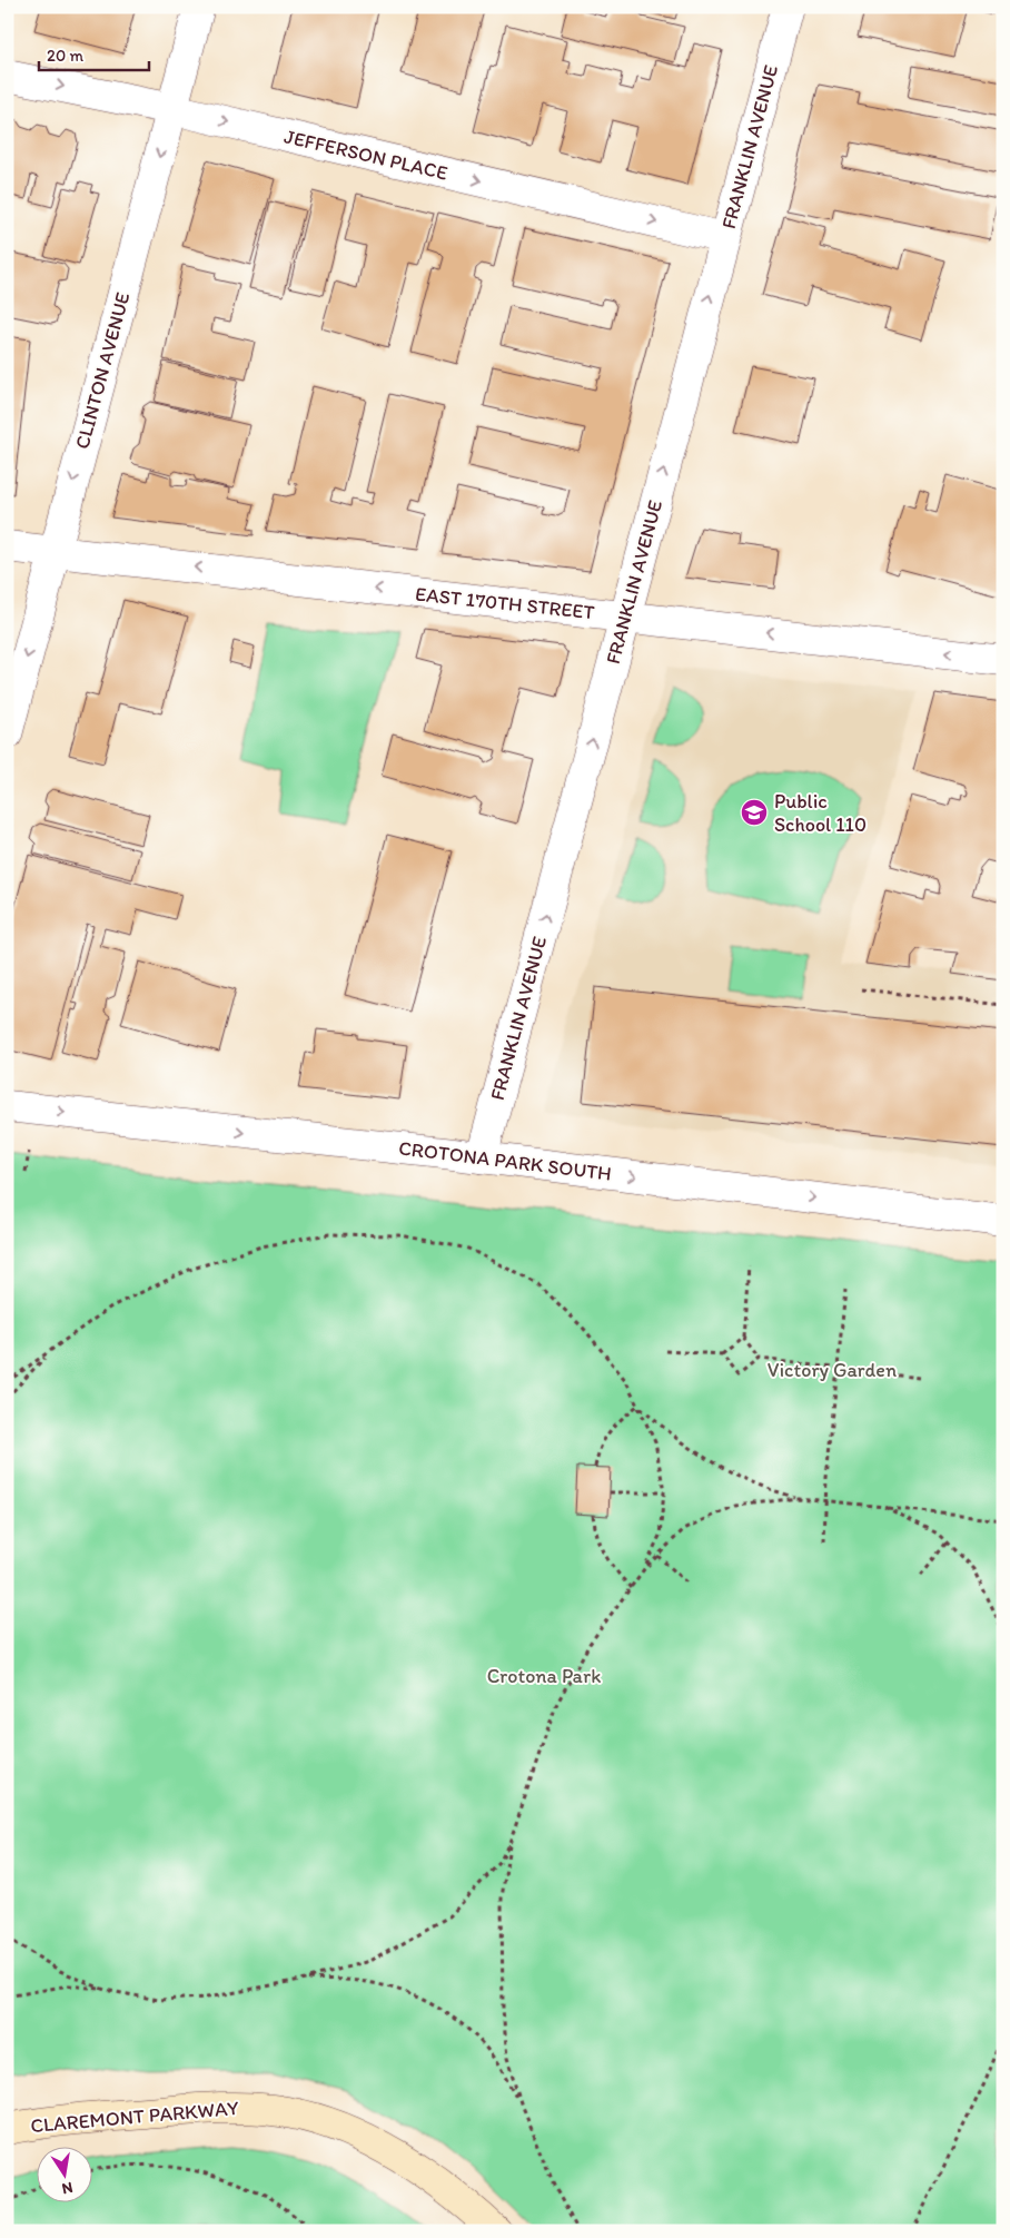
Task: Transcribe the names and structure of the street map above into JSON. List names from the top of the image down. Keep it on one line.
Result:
{"streets":{"street":["FRANKLIN AVENUE","JEFFERSON PLACE","CLINTON AVENUE","EAST 170TH STREET","CROTONA PARK SOUTH","CLAREMONT PARKWAY"]},"crossings":[["FRANKLIN AVENUE","JEFFERSON PLACE"],["FRANKLIN AVENUE","EAST 170TH STREET"],["FRANKLIN AVENUE","CROTONA PARK SOUTH"],["JEFFERSON PLACE","CLINTON AVENUE"],["CLINTON AVENUE","EAST 170TH STREET"]],"one_way":["FRANKLIN AVENUE","JEFFERSON PLACE","CLINTON AVENUE","EAST 170TH STREET","CROTONA PARK SOUTH"],"parks":["Victory Garden","Crotona Park"],"places":{"school or university":["Public School 110"]},"scale_bar":"20 m","north":"bottom"}
